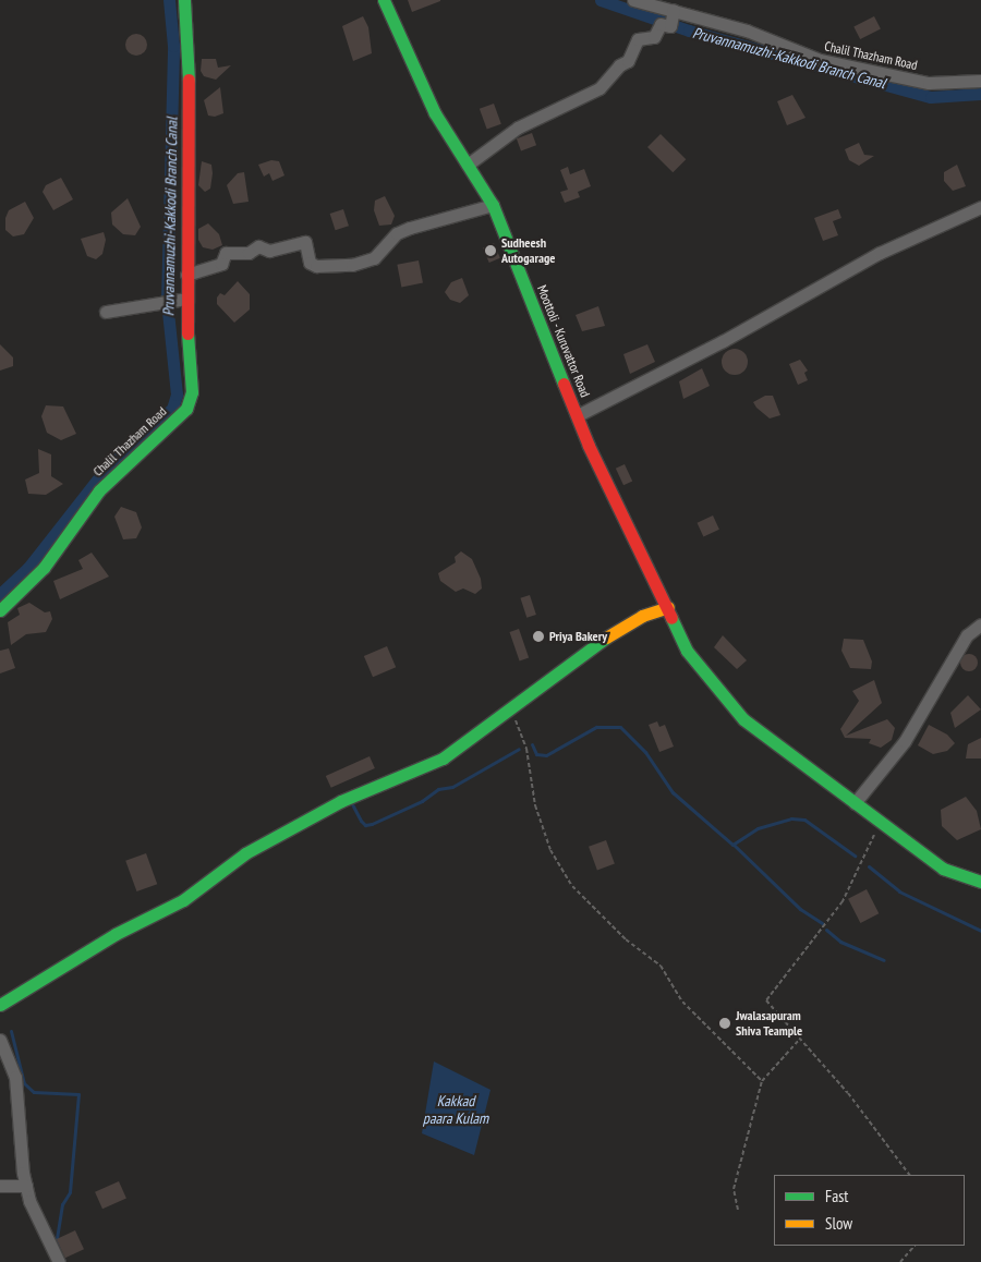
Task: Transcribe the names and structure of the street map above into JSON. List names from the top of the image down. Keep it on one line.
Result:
{"streets":{"main road":["Chalil Thazham Road","Moottoli - Kuruvattor Road"]},"water":["Pruvannamuzhi-Kakkodi Branch Canal","Kakkad paara Kulam"],"places":["Sudheesh Autogarage","Priya Bakery","Jwalasapuram Shiva Teample"],"legend":["Fast","Slow"]}
